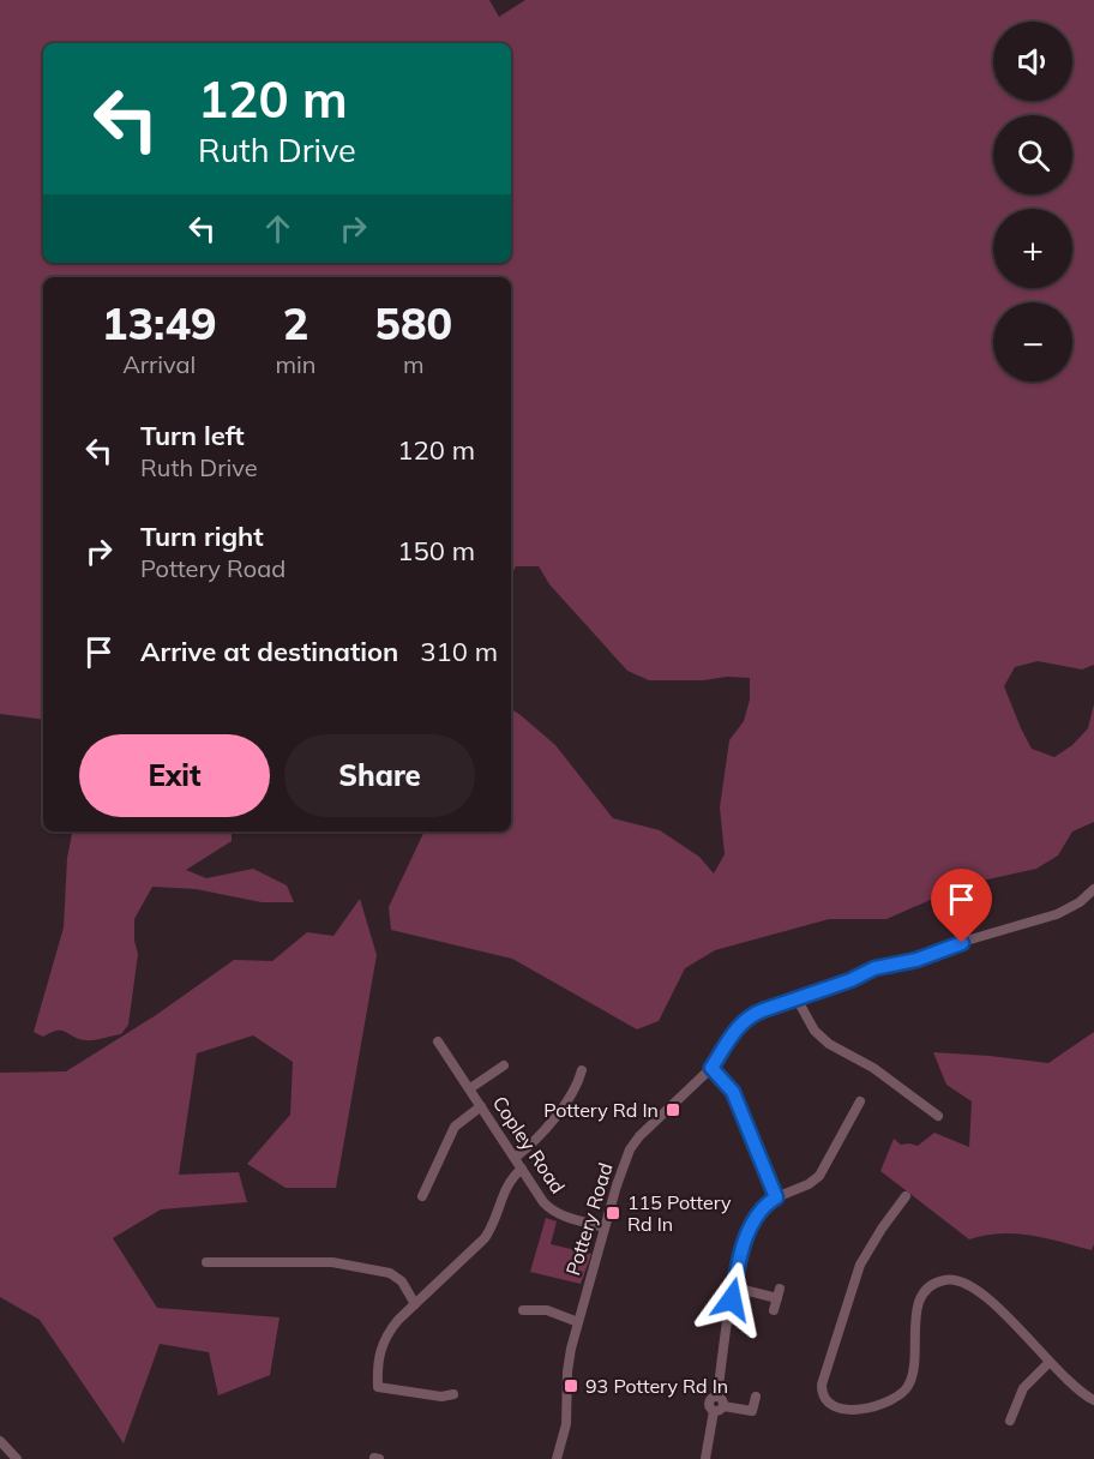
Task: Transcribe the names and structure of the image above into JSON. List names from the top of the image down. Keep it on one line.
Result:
{"streets":{"street":["Copley Road","Pottery Road"]},"crossings":[["Copley Road","Pottery Road"]],"places":{"transit":["Pottery Rd In","115 Pottery Rd In","93 Pottery Rd In"]},"page":{"map_buttons":["+","−"],"turn":["120 m","Ruth Drive"],"eta":["13:49","Arrival","2","min","580","m"],"list":[{"name":"Turn left","note":"Ruth Drive","value":"120 m"},{"name":"Turn right","note":"Pottery Road","value":"150 m"},{"name":"Arrive at destination","value":"310 m"}],"buttons":["Exit","Share"]}}
